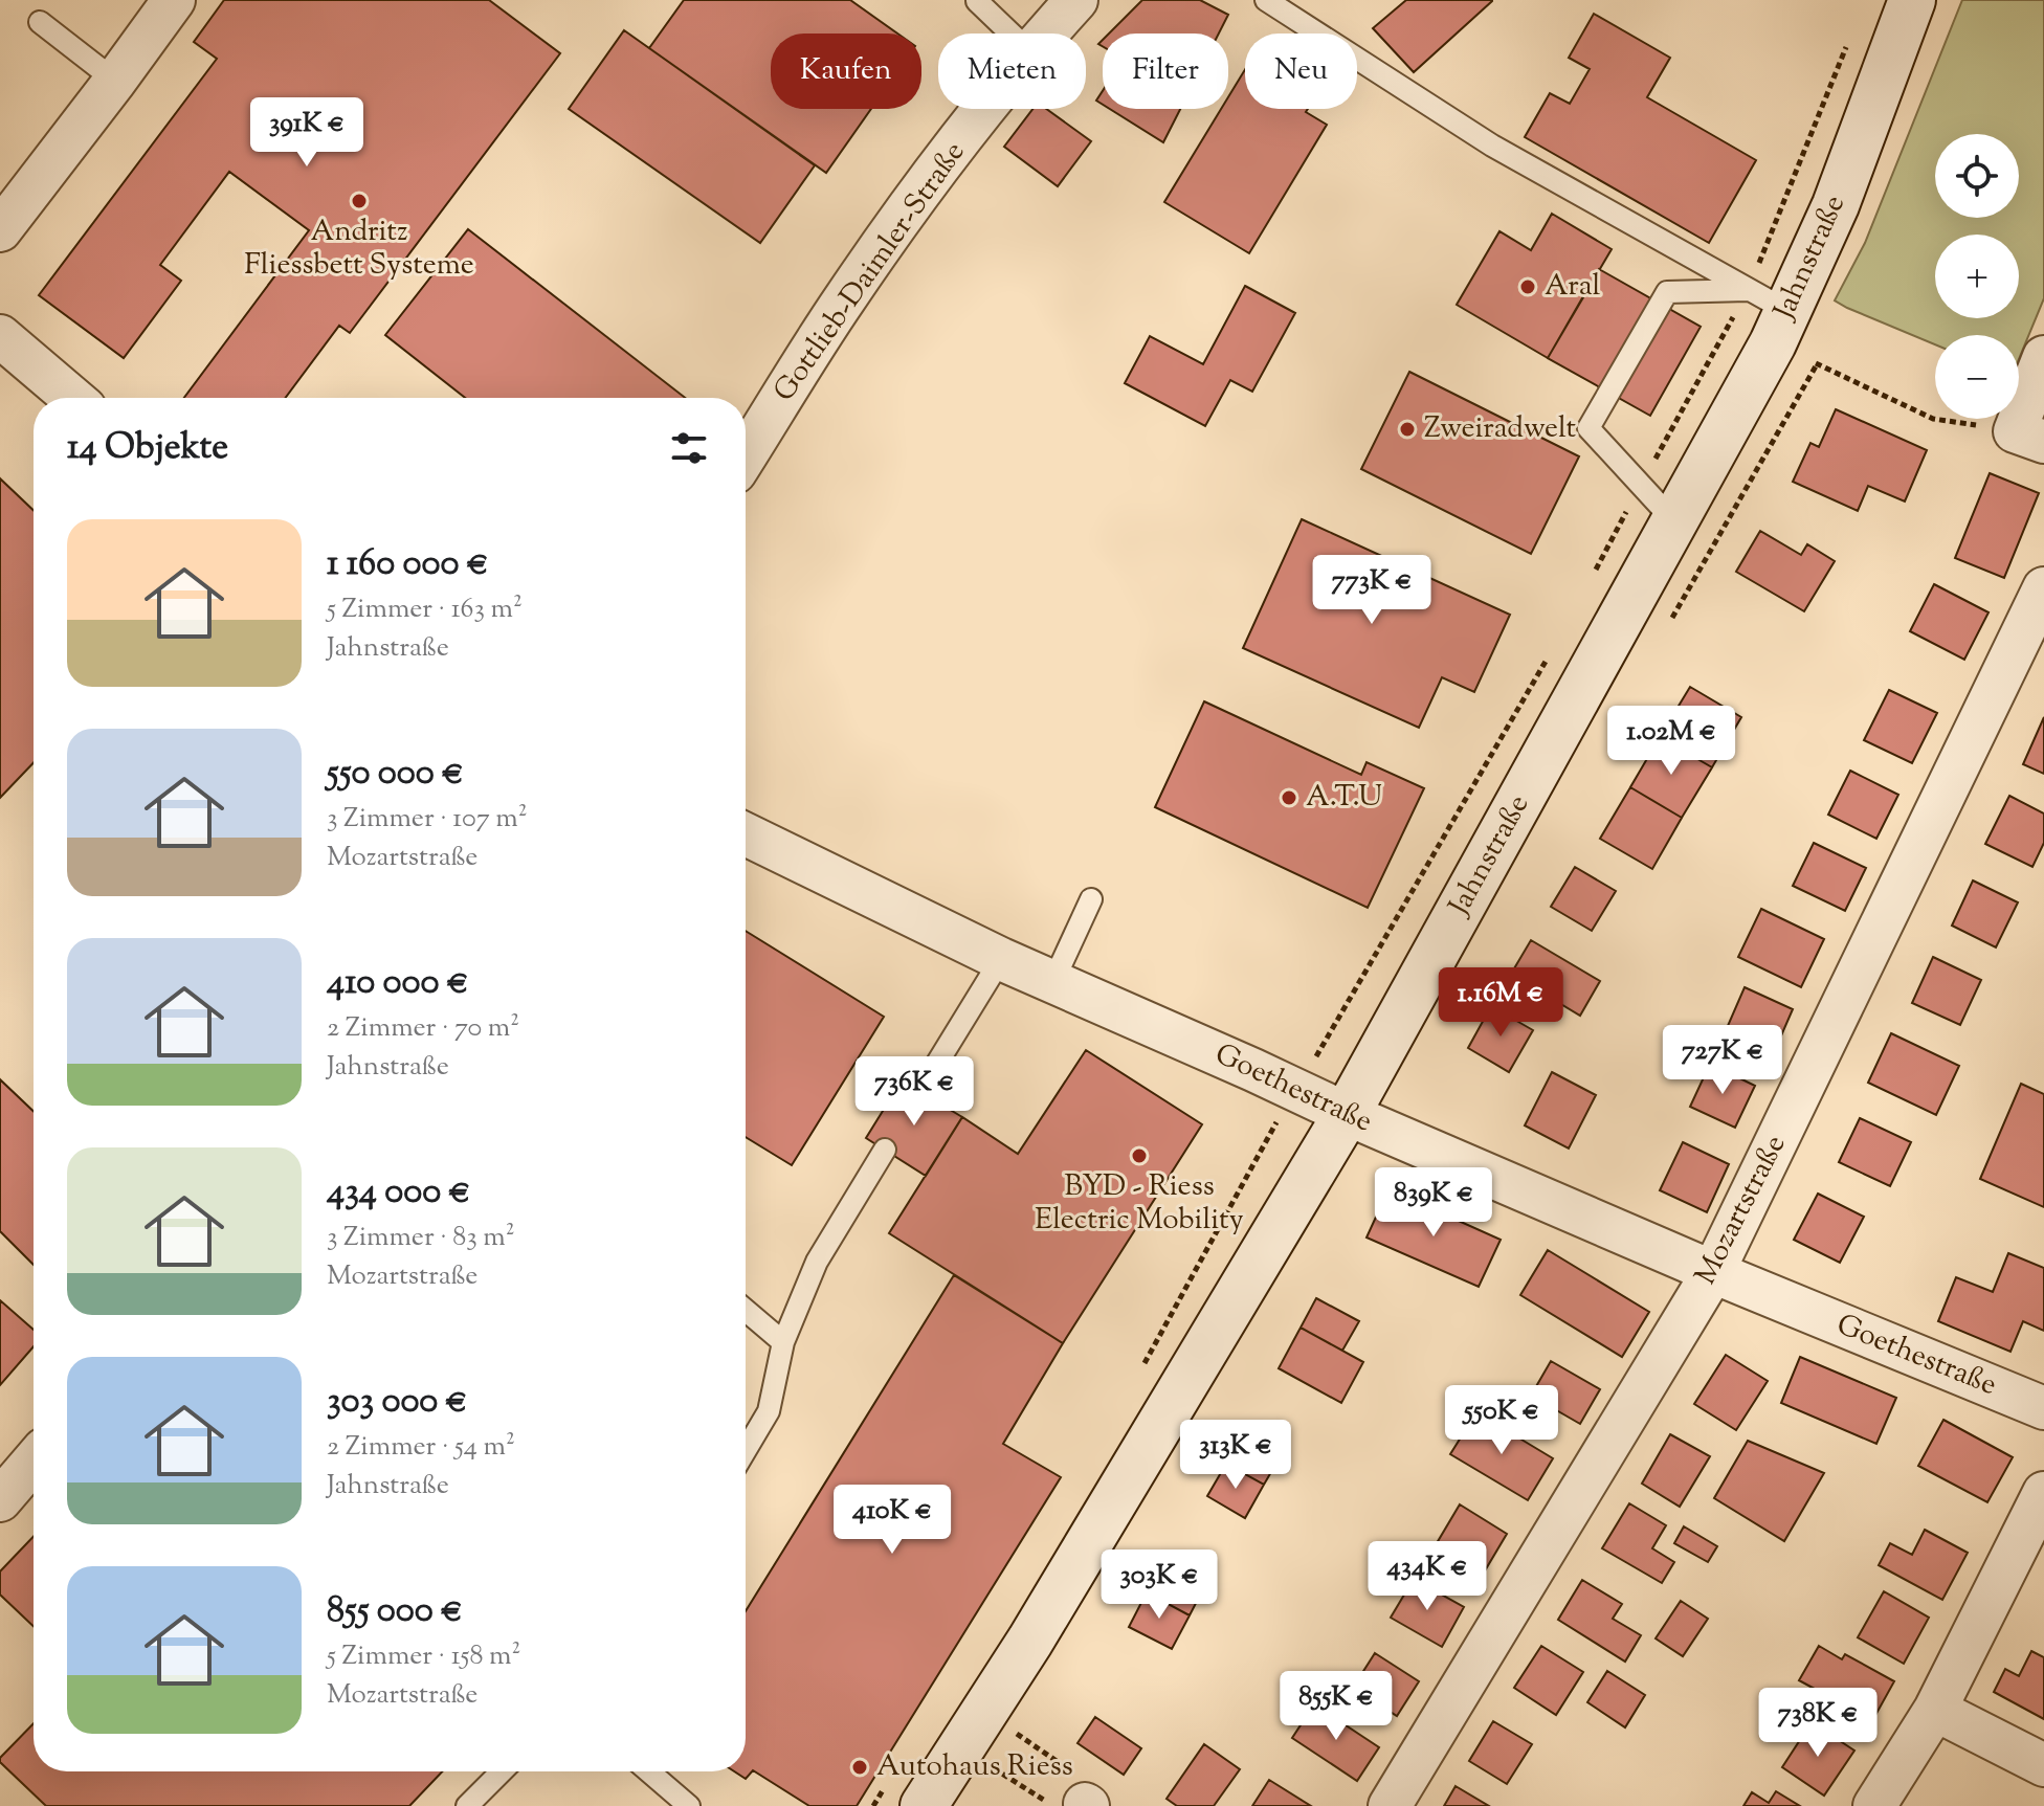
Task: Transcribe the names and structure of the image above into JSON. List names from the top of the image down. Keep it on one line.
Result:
{"streets":{"main road":["Jahnstraße"],"street":["Gottlieb-Daimler-Straße","Goethestraße","Mozartstraße"]},"crossings":[["Jahnstraße","Goethestraße"],["Goethestraße","Mozartstraße"]],"places":["Andritz Fliessbett Systeme","Aral","Zweiradwelt","A.T.U","BYD - Riess Electric Mobility","Autohaus Riess"],"page":{"chip":["Kaufen","Mieten","Filter","Neu"],"price":["391K €","773K €","1.02M €","1.16M €","727K €","736K €","839K €","550K €","313K €","410K €","434K €","303K €","855K €","738K €"],"map_buttons":["+","−"],"heading":"14 Objekte","list":[{"name":"1 160 000 €","note":"5 Zimmer · 163 m² · Jahnstraße"},{"name":"550 000 €","note":"3 Zimmer · 107 m² · Mozartstraße"},{"name":"410 000 €","note":"2 Zimmer · 70 m² · Jahnstraße"},{"name":"434 000 €","note":"3 Zimmer · 83 m² · Mozartstraße"},{"name":"303 000 €","note":"2 Zimmer · 54 m² · Jahnstraße"},{"name":"855 000 €","note":"5 Zimmer · 158 m² · Mozartstraße"}]}}
